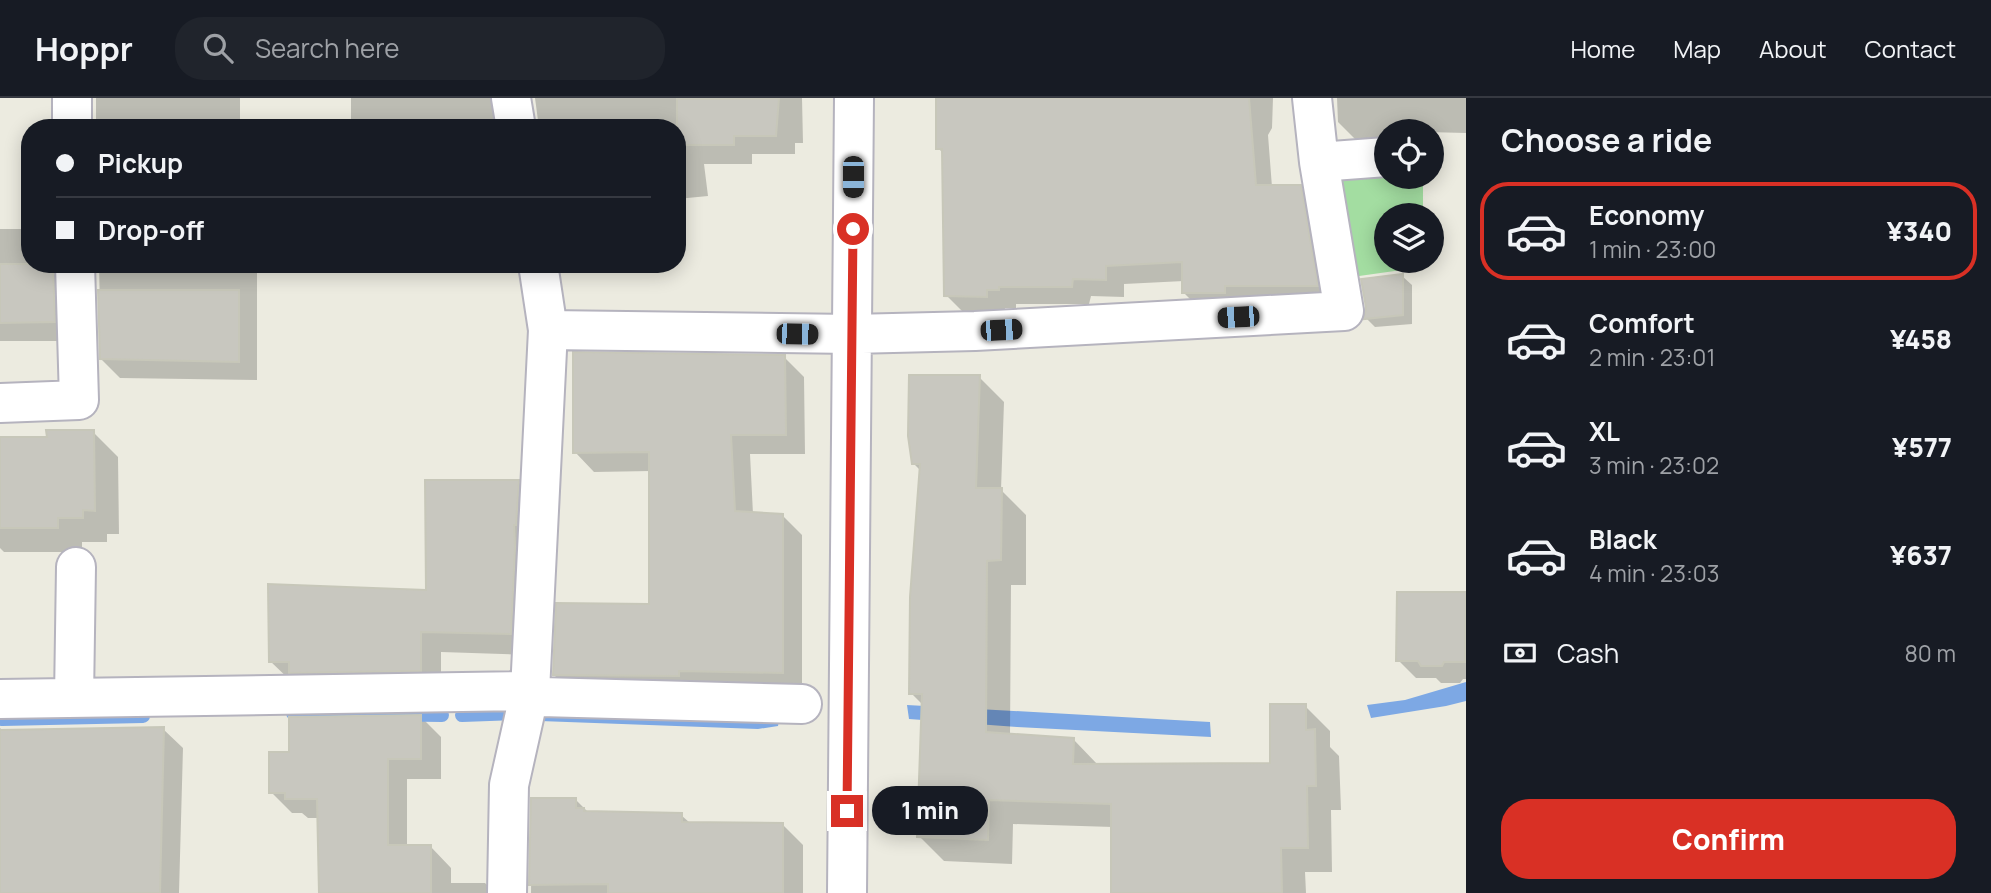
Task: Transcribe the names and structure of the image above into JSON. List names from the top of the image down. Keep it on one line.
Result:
{"page":{"header":"Hoppr","search":"Search here","nav":["Home","Map","About","Contact"],"heading":"Choose a ride","banner":["Pickup","Drop-off"],"list":[{"name":"Economy","note":"1 min · 23:00","value":"¥340"},{"name":"Comfort","note":"2 min · 23:01","value":"¥458"},{"name":"XL","note":"3 min · 23:02","value":"¥577"},{"name":"Black","note":"4 min · 23:03","value":"¥637"}],"pay":["Cash","80 m"],"buttons":"Confirm","bubble":"1 min"}}
